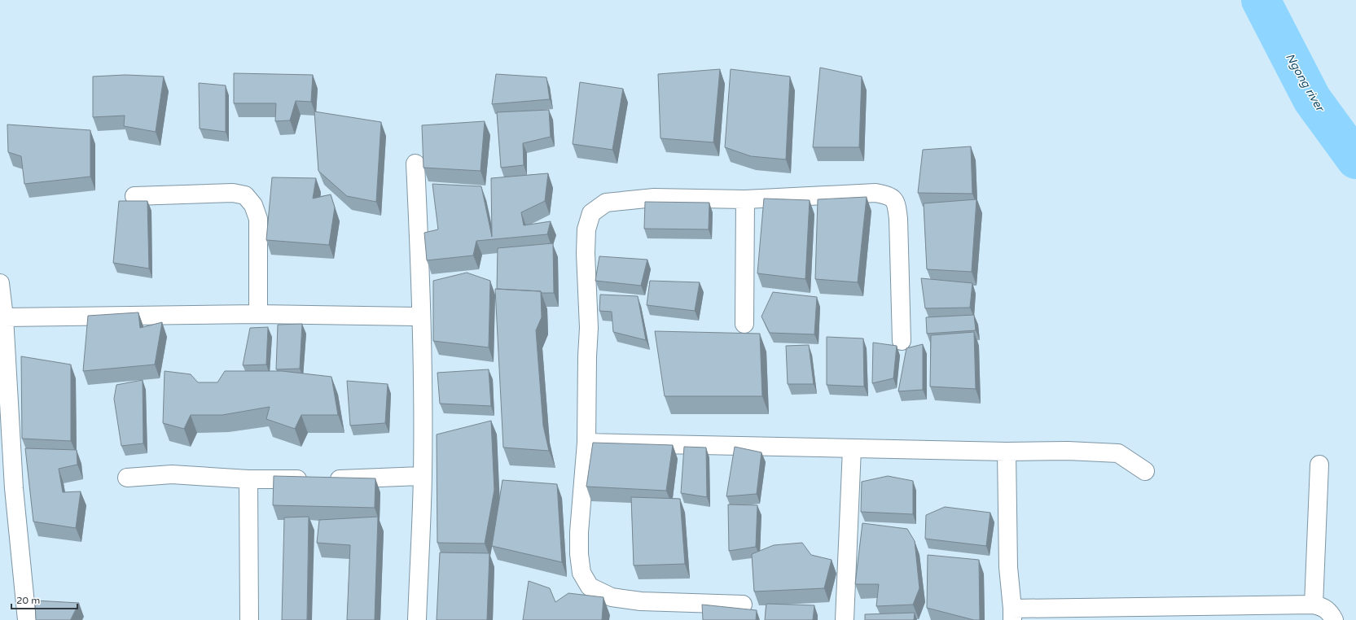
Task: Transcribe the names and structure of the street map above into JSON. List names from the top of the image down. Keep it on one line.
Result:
{"water":["Ngong river"],"scale_bar":"20 m"}
